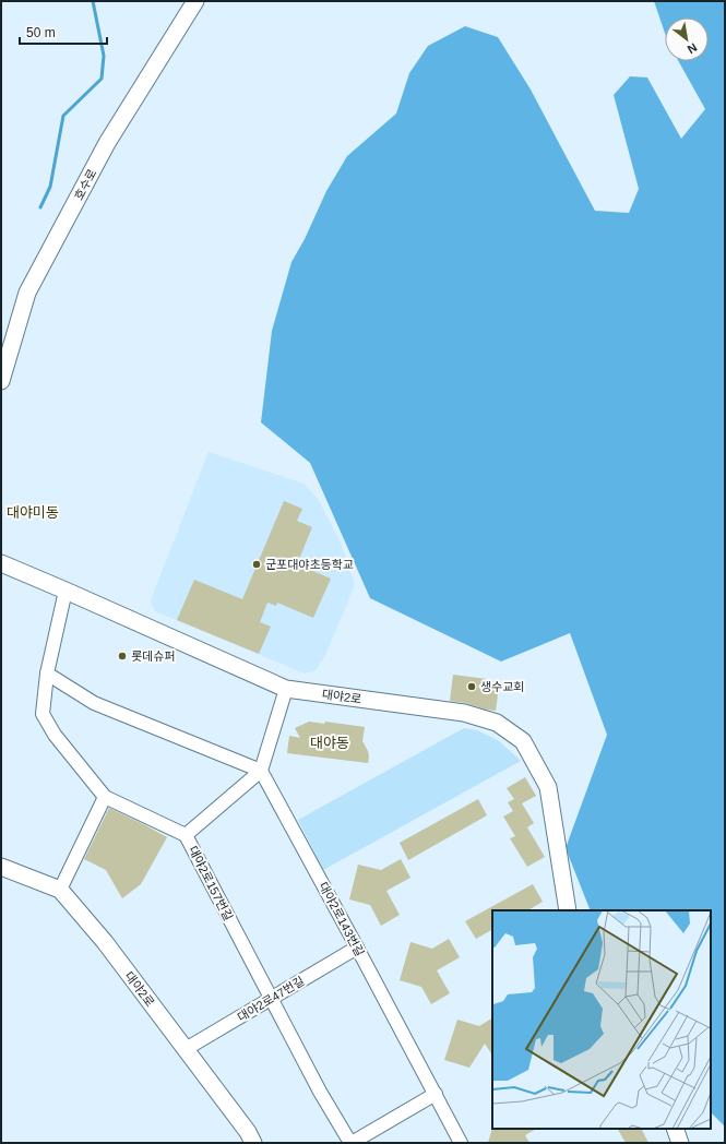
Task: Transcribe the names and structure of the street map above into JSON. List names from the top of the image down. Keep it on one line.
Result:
{"streets":{"street":["호수로","대야2로","대야2로157번길","대야2로143번길","대야2로47번길"]},"crossings":[["대야2로","대야2로157번길"],["대야2로","대야2로47번길"],["대야2로157번길","대야2로47번길"],["대야2로143번길","대야2로47번길"]],"districts":["대야미동","대야동"],"places":["군포대야초등학교","롯데슈퍼","생수교회"],"scale_bar":"50 m","north":"bottom right"}
